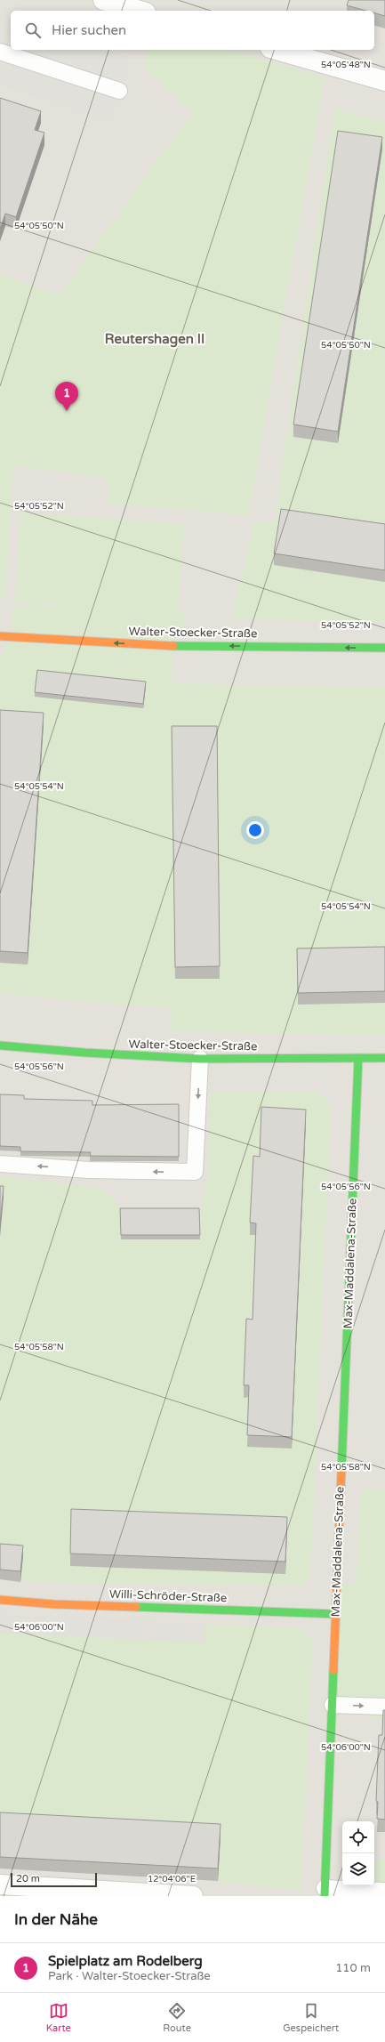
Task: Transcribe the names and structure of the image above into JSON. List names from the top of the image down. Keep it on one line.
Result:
{"streets":{"street":["Walter-Stoecker-Straße","Max-Maddalena-Straße","Willi-Schröder-Straße"]},"crossings":[["Walter-Stoecker-Straße","Max-Maddalena-Straße"],["Max-Maddalena-Straße","Willi-Schröder-Straße"]],"one_way":["Walter-Stoecker-Straße"],"districts":["Reutershagen II"],"scale_bar":"20 m","page":{"search":"Hier suchen","pins":"1","scale":"20 m","heading":"In der Nähe","list":[{"mark":"1","name":"Spielplatz am Rodelberg","note":"Park · Walter-Stoecker-Straße","value":"110 m"}],"nav":["Karte","Route","Gespeichert"]},"coordinates":["54°05'48\"N","54°05'50\"N","54°05'52\"N","54°05'54\"N","54°05'56\"N","54°05'58\"N","54°06'00\"N","12°04'06\"E"]}
